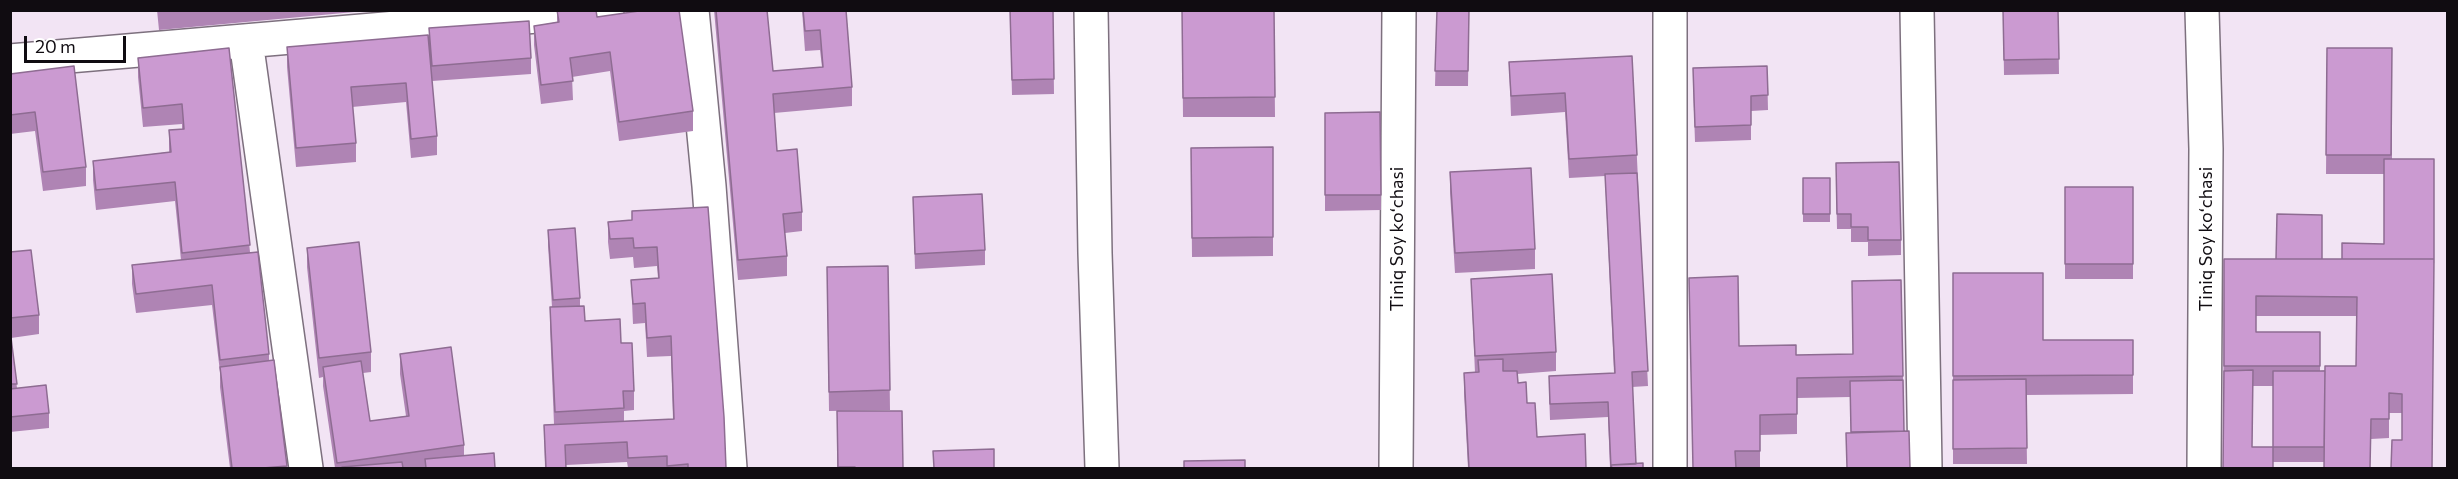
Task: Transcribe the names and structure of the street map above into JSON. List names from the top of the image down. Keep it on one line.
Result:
{"streets":{"street":["Tiniq Soy koʻchasi"]},"scale_bar":"20 m"}
